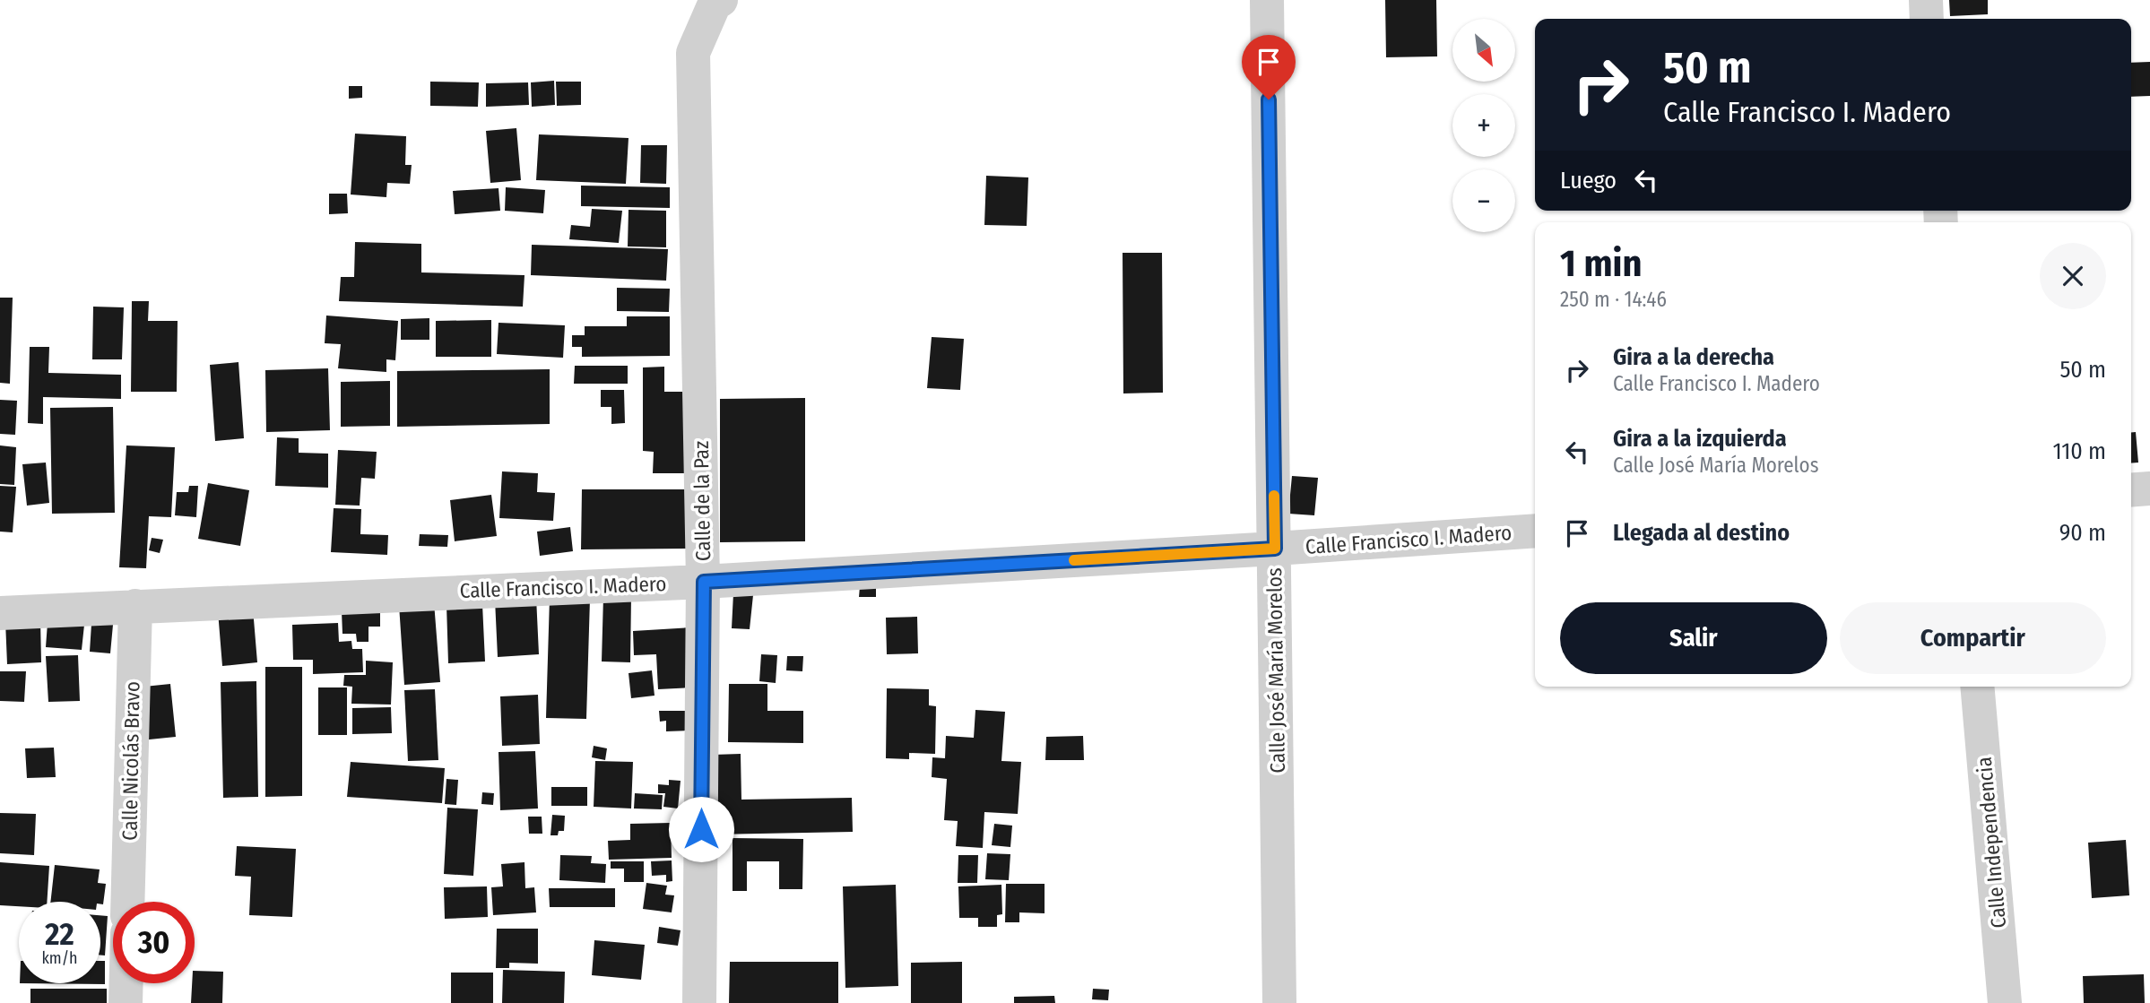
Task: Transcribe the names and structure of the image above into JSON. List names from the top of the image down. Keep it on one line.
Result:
{"streets":{"street":["Calle de la Paz","Calle Francisco I. Madero","Calle José María Morelos","Calle Nicolás Bravo","Calle Independencia"]},"crossings":[["Calle de la Paz","Calle Francisco I. Madero"],["Calle Francisco I. Madero","Calle José María Morelos"],["Calle Francisco I. Madero","Calle Nicolás Bravo"]],"north":"bottom right","page":{"map_buttons":["+","−"],"turn":["50 m","Calle Francisco I. Madero"],"then":"Luego","heading":["1 min","250 m · 14:46"],"list":[{"name":"Gira a la derecha","note":"Calle Francisco I. Madero","value":"50 m"},{"name":"Gira a la izquierda","note":"Calle José María Morelos","value":"110 m"},{"name":"Llegada al destino","value":"90 m"}],"buttons":["Salir","Compartir"],"speed":"22 km/h","limit":"30"}}
